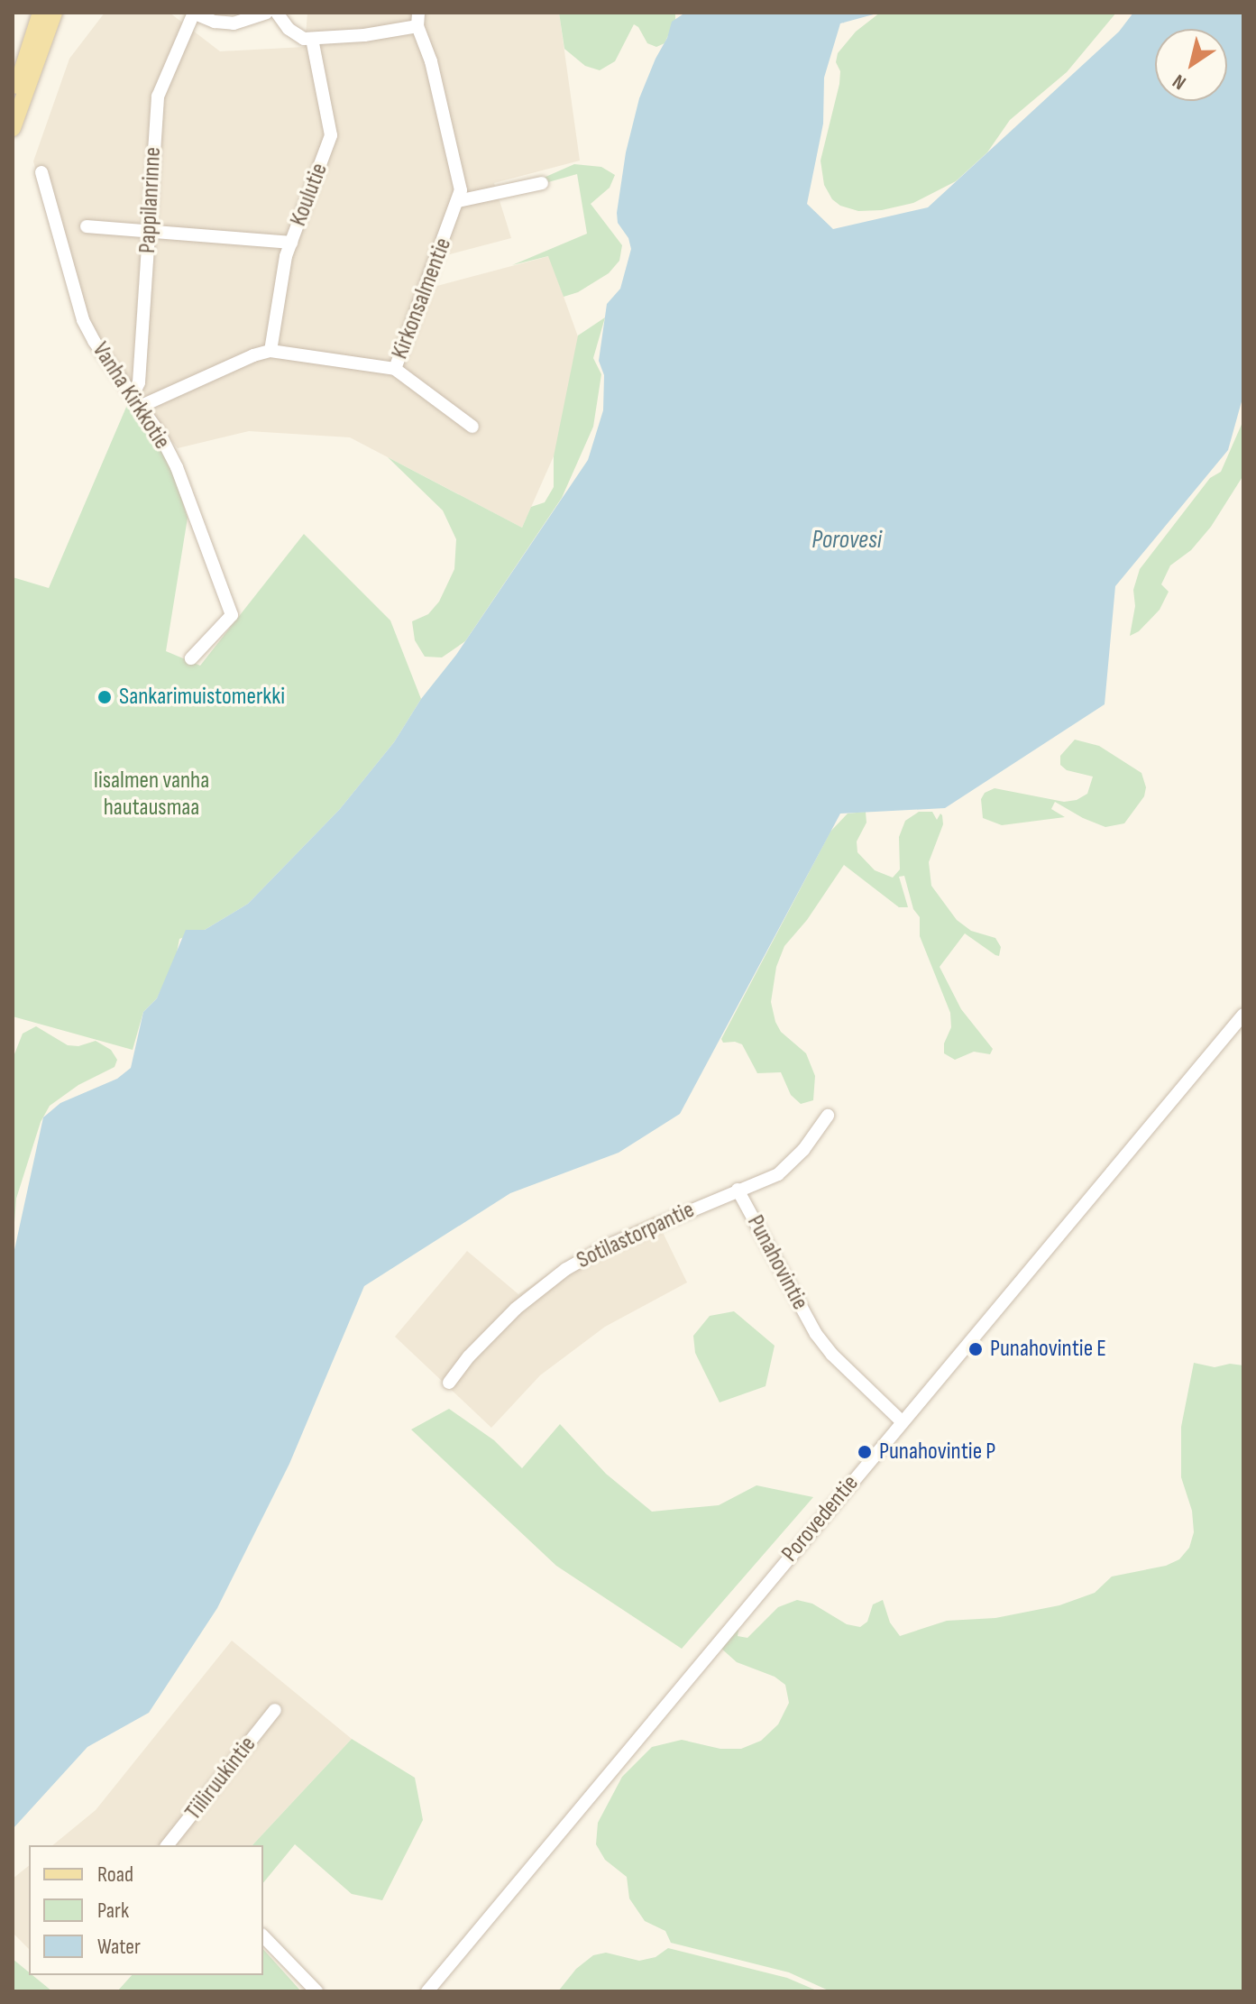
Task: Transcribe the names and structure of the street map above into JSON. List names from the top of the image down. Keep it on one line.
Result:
{"streets":{"street":["Koulutie","Pappilanrinne","Kirkonsalmentie","Vanha Kirkkotie","Sotilastorpantie","Punahovintie","Porovedentie","Tiiliruukintie"]},"crossings":[["Koulutie","Kirkonsalmentie"],["Pappilanrinne","Vanha Kirkkotie"],["Kirkonsalmentie","Vanha Kirkkotie"],["Sotilastorpantie","Punahovintie"],["Punahovintie","Porovedentie"]],"water":["Porovesi"],"parks":["Iisalmen vanha hautausmaa"],"places":["Sankarimuistomerkki","Punahovintie E","Punahovintie P"],"legend":["Road","Park","Water"],"north":"bottom left"}
